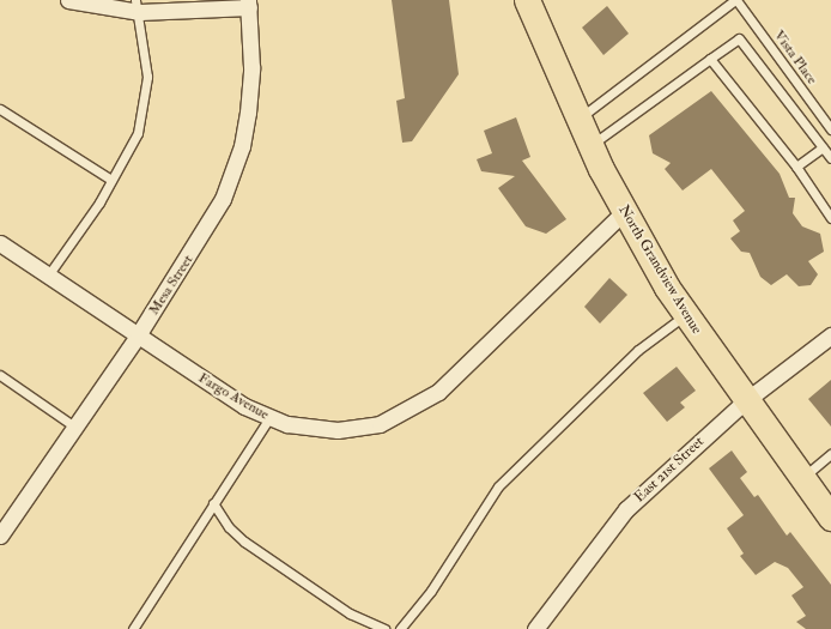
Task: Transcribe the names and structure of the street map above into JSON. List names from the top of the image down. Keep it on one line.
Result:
{"streets":{"main road":["North Grandview Avenue"],"street":["Mesa Street","Fargo Avenue","East 21st Street"],"lane":["Vista Place"]},"crossings":[["North Grandview Avenue","Fargo Avenue"],["North Grandview Avenue","East 21st Street"],["Mesa Street","Fargo Avenue"]]}
